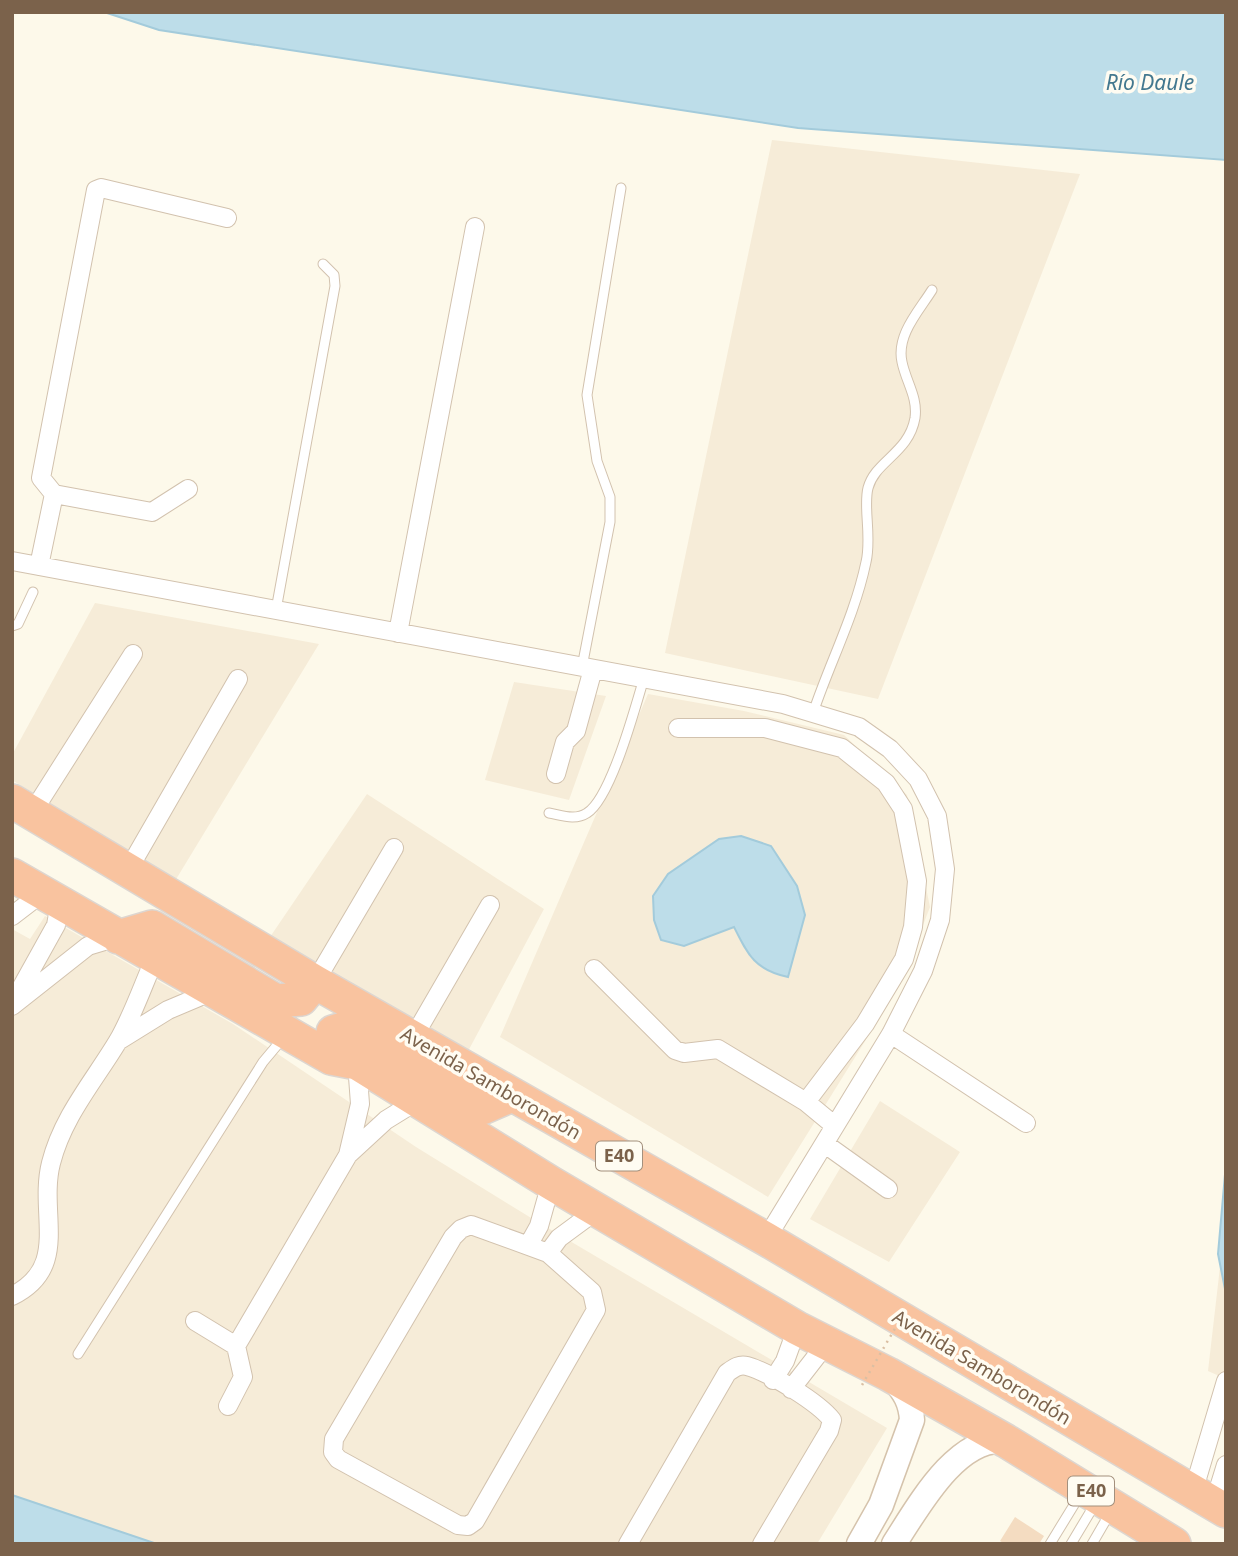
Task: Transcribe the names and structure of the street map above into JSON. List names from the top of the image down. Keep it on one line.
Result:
{"streets":{"highway":["Avenida Samborondón","E40"]},"water":["Río Daule"]}
